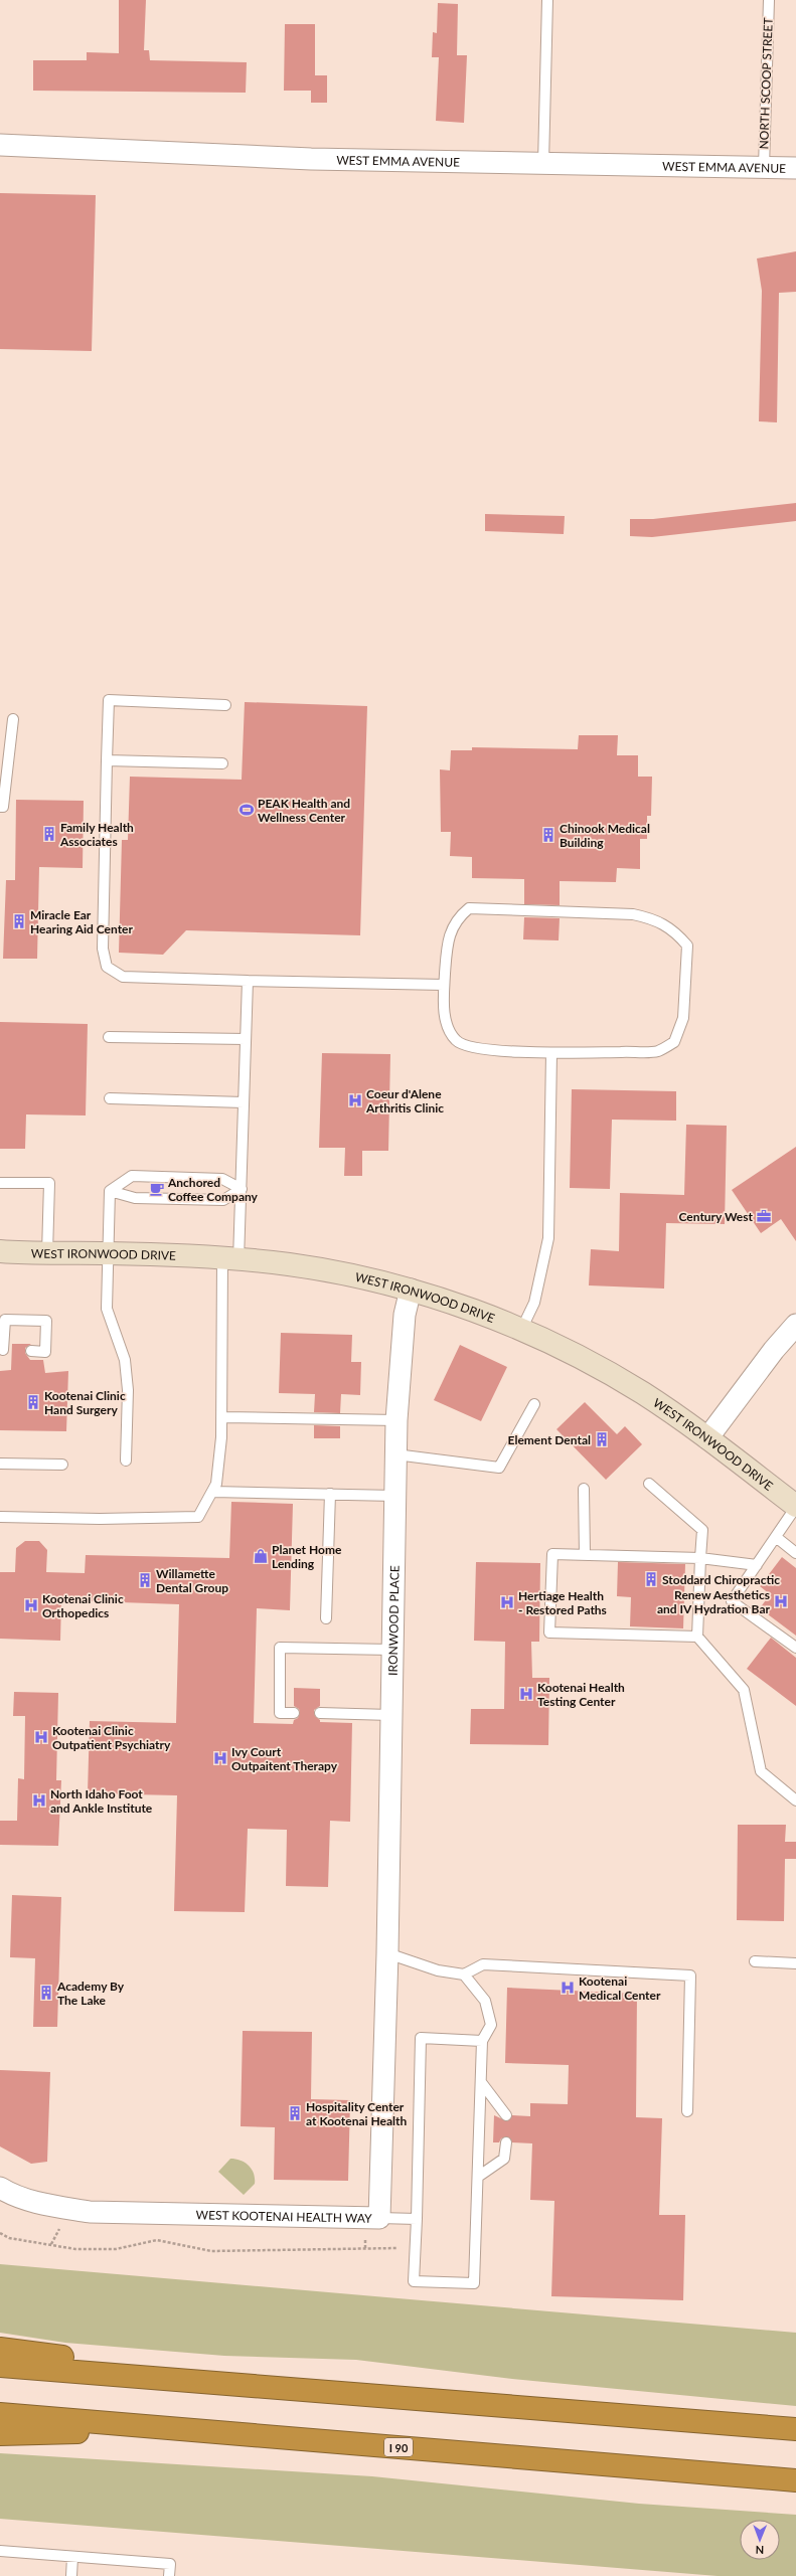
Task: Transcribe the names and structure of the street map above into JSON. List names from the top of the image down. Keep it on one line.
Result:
{"streets":{"highway":["I 90"],"street":["WEST EMMA AVENUE","WEST IRONWOOD DRIVE","IRONWOOD PLACE","WEST KOOTENAI HEALTH WAY"],"lane":["NORTH SCOOP STREET"]},"crossings":[["NORTH SCOOP STREET","WEST EMMA AVENUE"],["WEST IRONWOOD DRIVE","IRONWOOD PLACE"],["IRONWOOD PLACE","WEST KOOTENAI HEALTH WAY"]],"places":{"sports":["PEAK Health and Wellness Center"],"building":["Family Health Associates","Chinook Medical Building","Miracle Ear Hearing Aid Center","Kootenai Clinic Hand Surgery","Element Dental","Stoddard Chiropractic","Willamette Dental Group","Academy By The Lake","Hospitality Center at Kootenai Health"],"hospital":["Coeur d'Alene Arthritis Clinic","Renew Aesthetics and IV Hydration Bar","Hertiage Health - Restored Paths","Kootenai Clinic Orthopedics","Kootenai Health Testing Center","Kootenai Clinic Outpatient Psychiatry","Ivy Court Outpaitent Therapy","North Idaho Foot and Ankle Institute","Kootenai Medical Center"],"cafe":["Anchored Coffee Company"],"office":["Century West"],"shop":["Planet Home Lending"]},"north":"bottom"}
